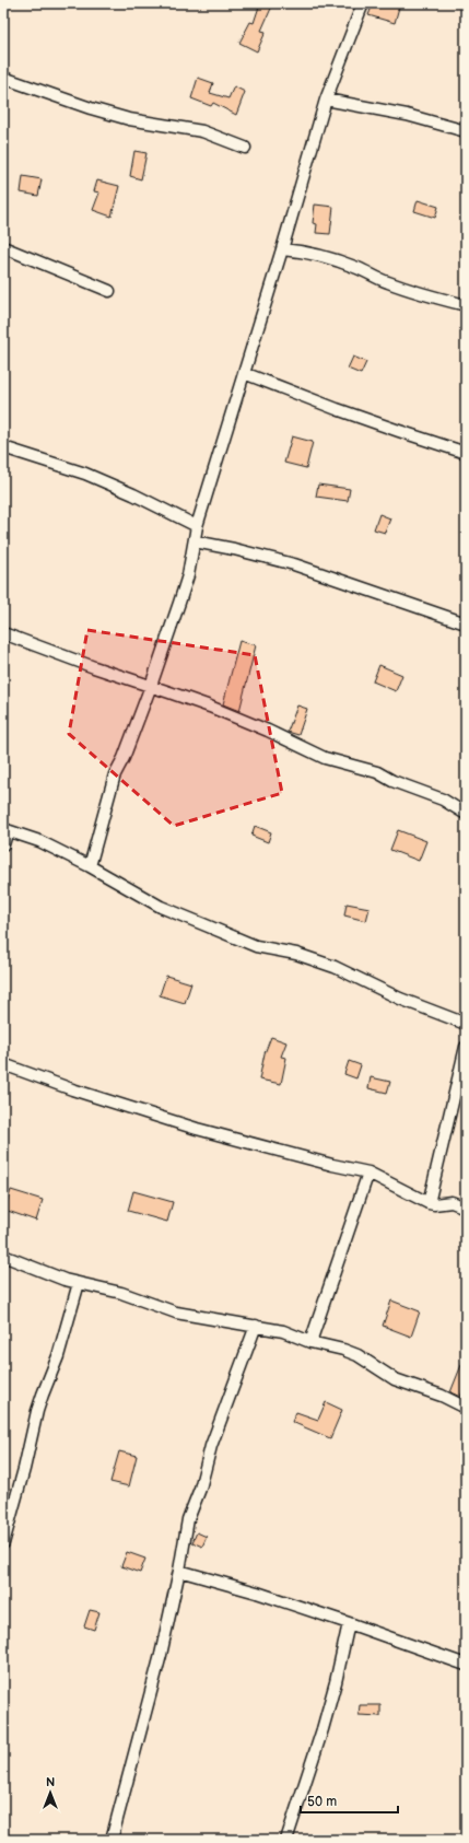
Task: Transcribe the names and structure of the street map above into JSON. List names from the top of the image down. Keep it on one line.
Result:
{"scale_bar":"50 m","north":"top"}
